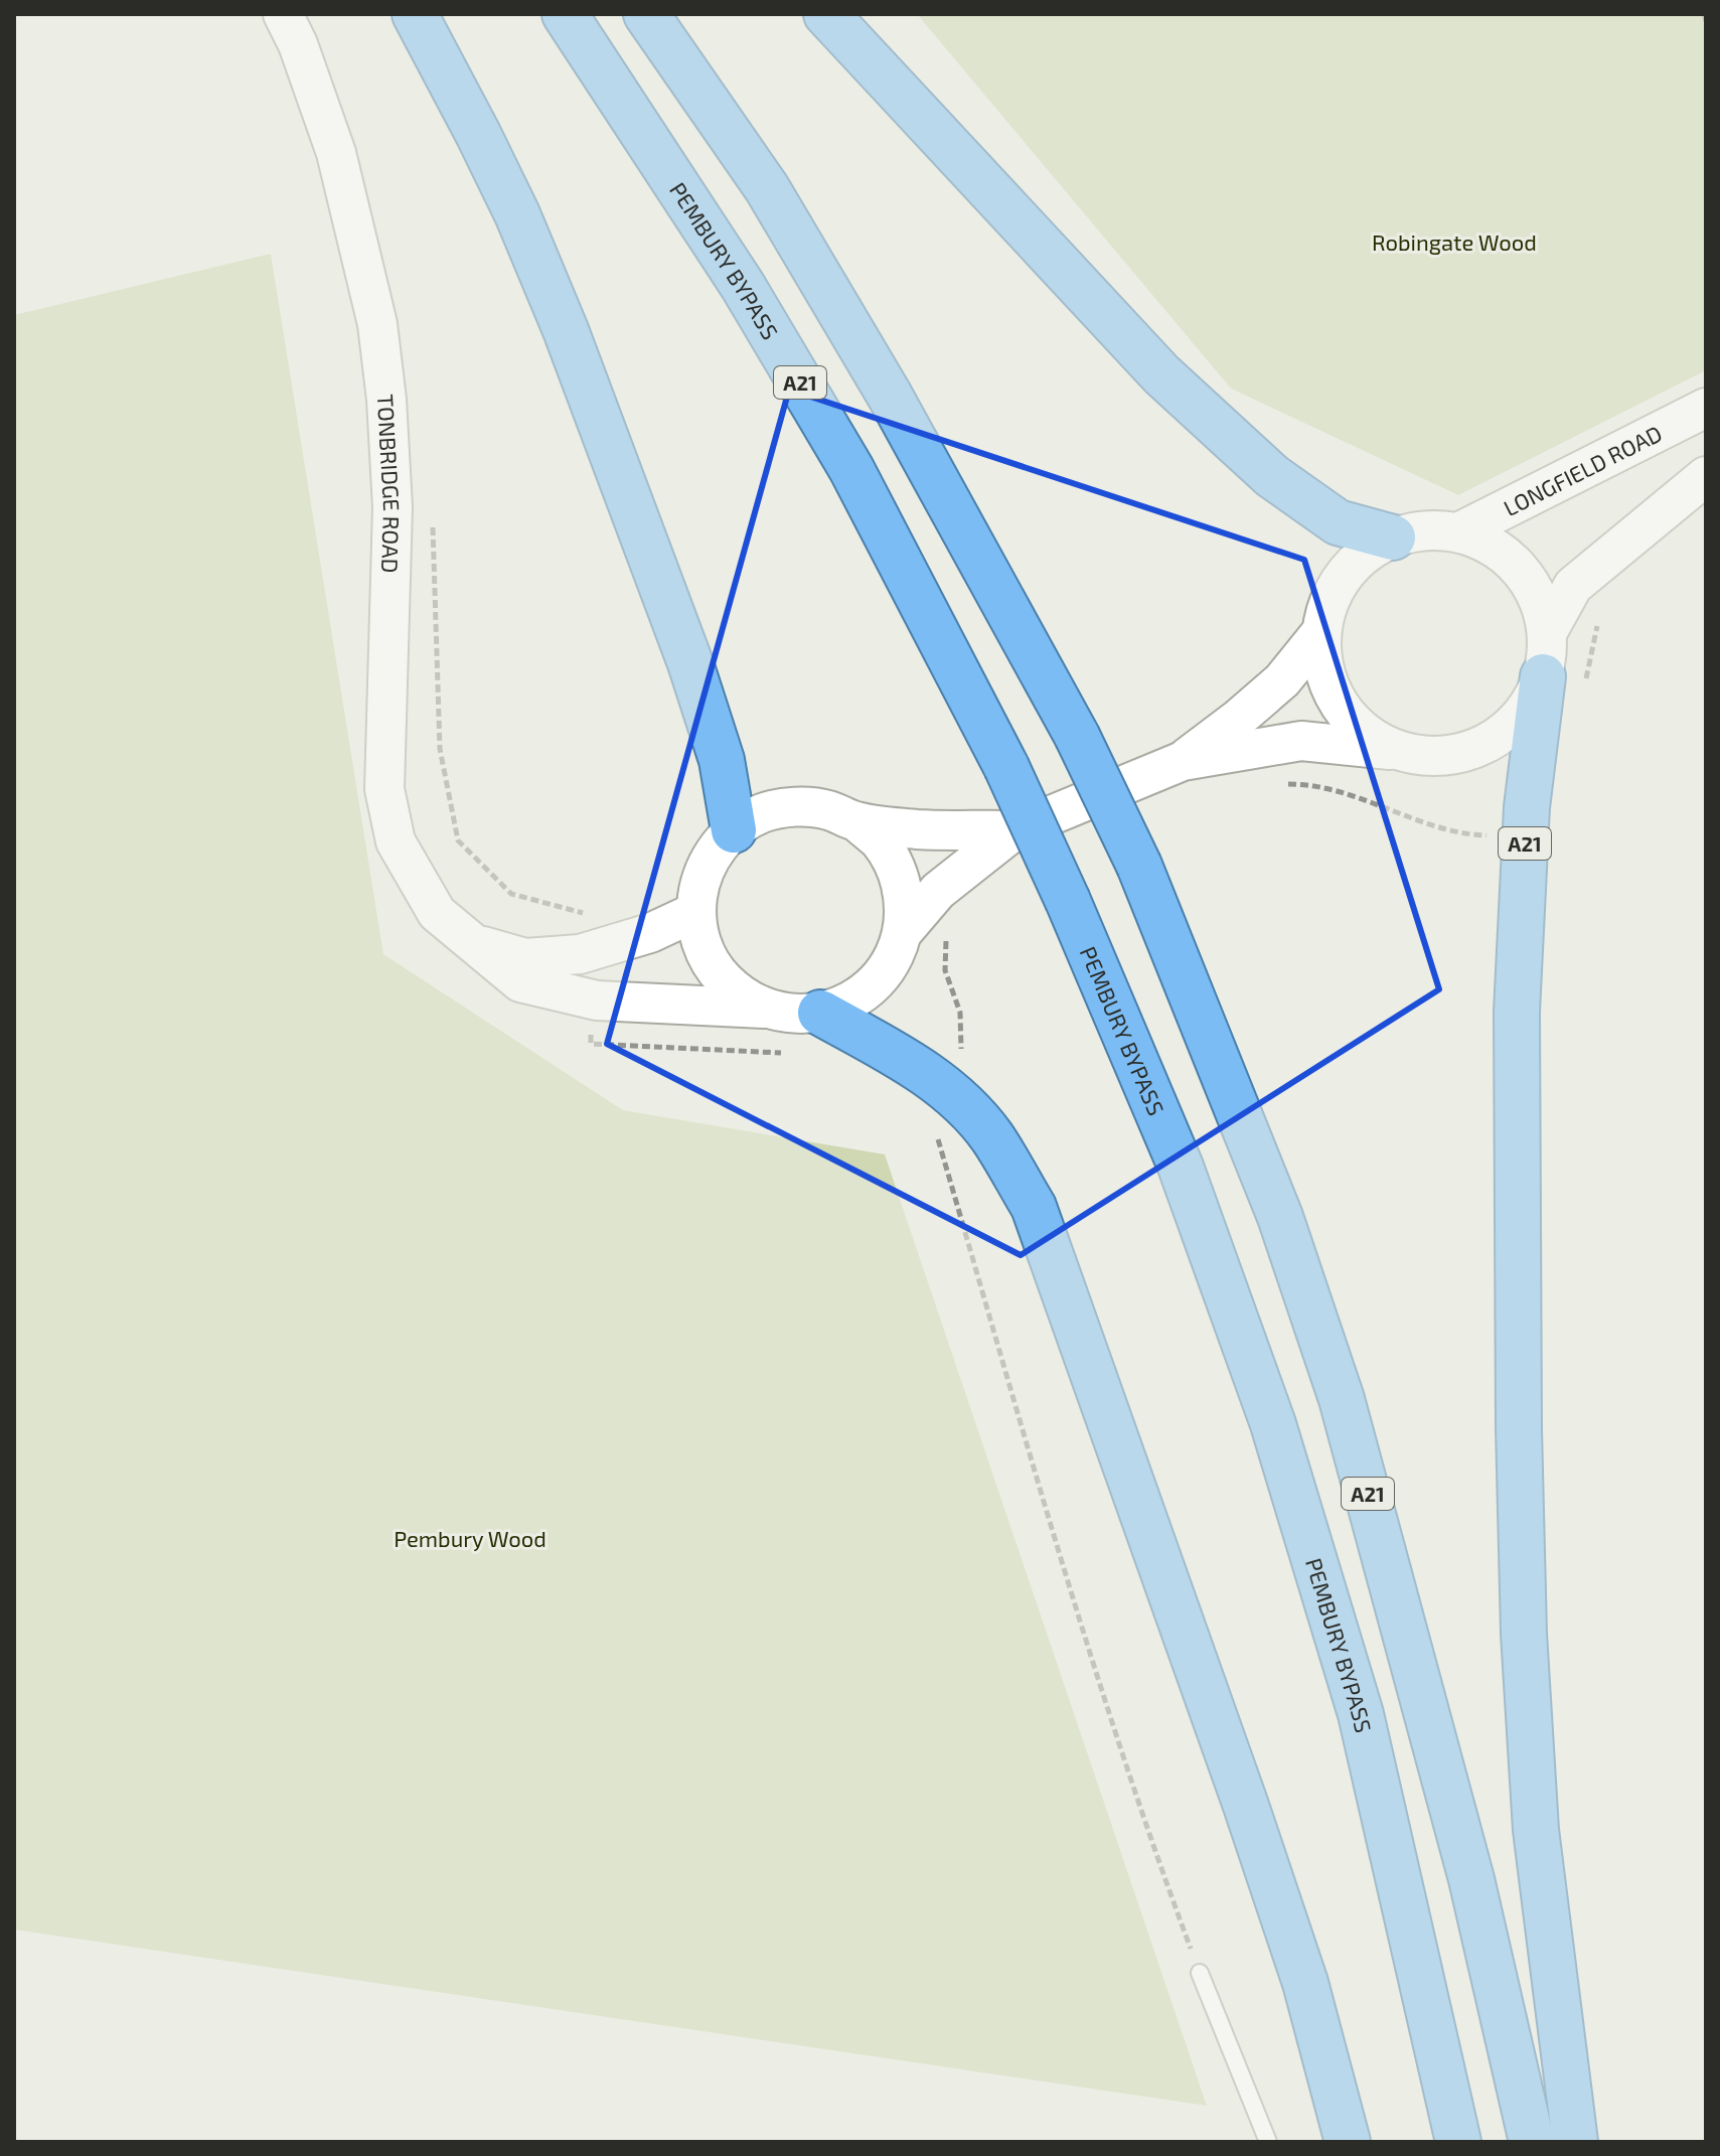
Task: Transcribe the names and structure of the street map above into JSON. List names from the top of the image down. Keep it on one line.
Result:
{"streets":{"highway":["PEMBURY BYPASS","A21"],"street":["LONGFIELD ROAD","TONBRIDGE ROAD"]},"crossings":[["A21","LONGFIELD ROAD"]],"parks":["Robingate Wood","Pembury Wood"]}
